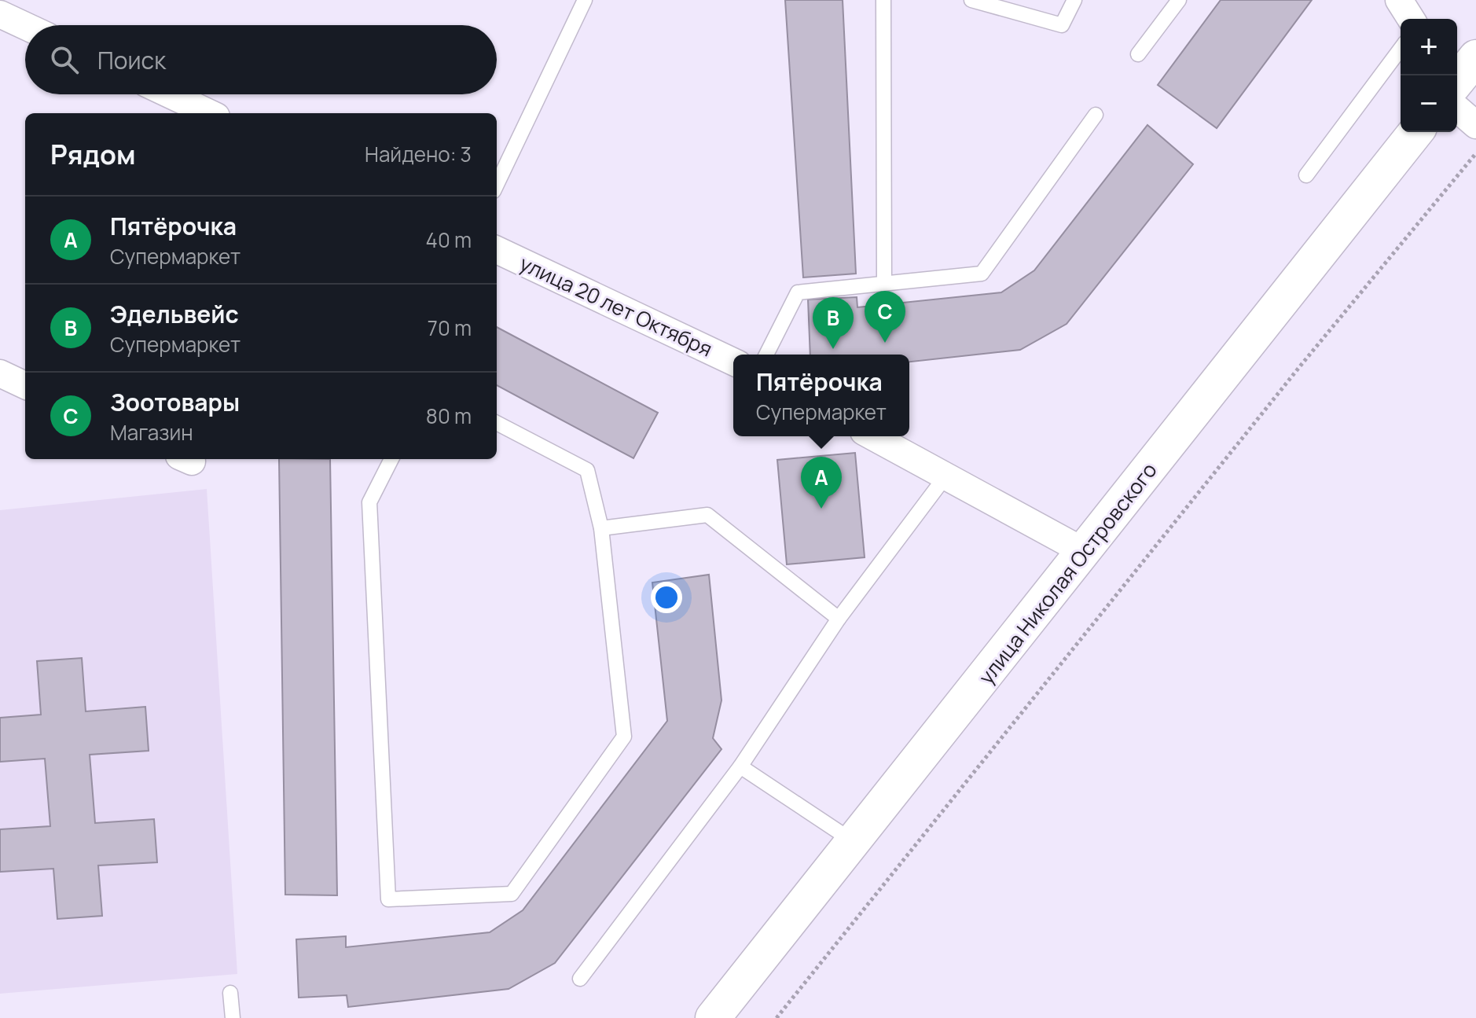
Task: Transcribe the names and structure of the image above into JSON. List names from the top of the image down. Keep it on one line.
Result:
{"streets":{"main road":["улица Николая Островского"],"street":["улица 20 лет Октября"]},"page":{"map_buttons":["+","−"],"search":"Поиск","heading":["Рядом","Найдено: 3"],"list":[{"mark":"A","name":"Пятёрочка","note":"Супермаркет","value":"40 m"},{"mark":"B","name":"Эдельвейс","note":"Супермаркет","value":"70 m"},{"mark":"C","name":"Зоотовары","note":"Магазин","value":"80 m"}],"pins":["C","B","A"],"popup":["Пятёрочка","Супермаркет"]}}
